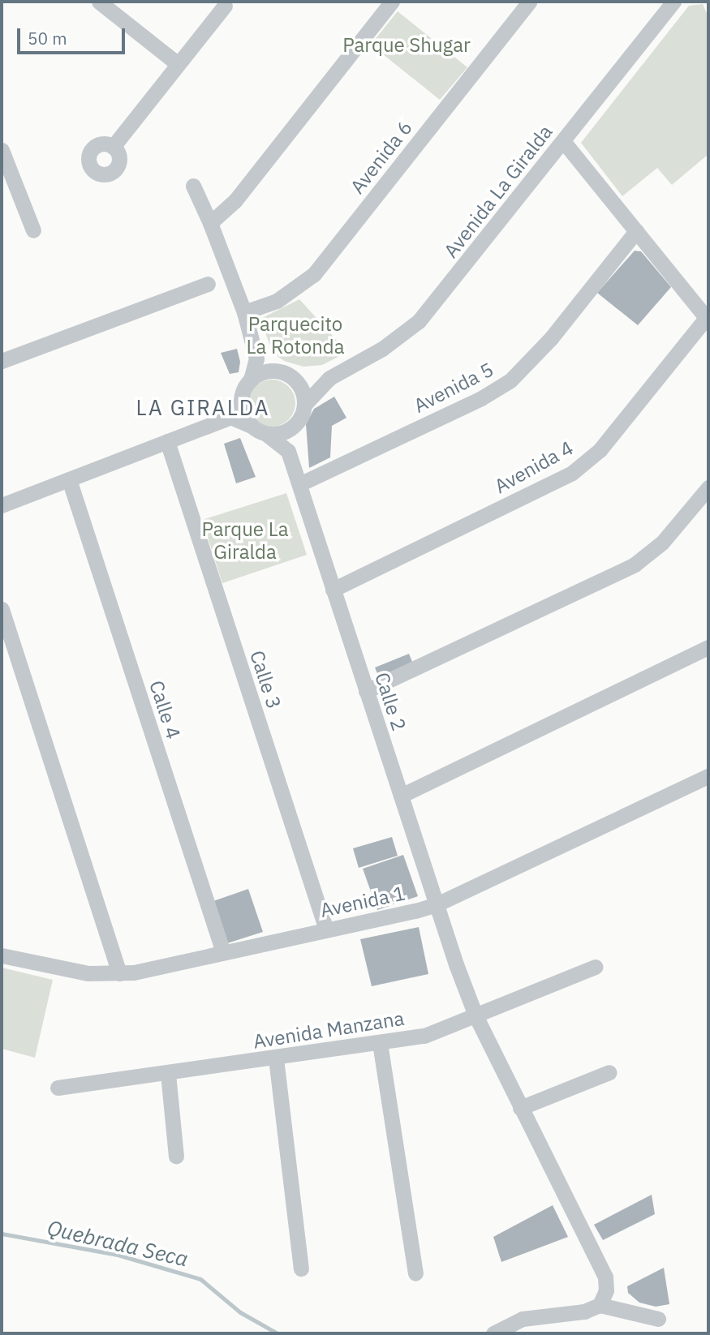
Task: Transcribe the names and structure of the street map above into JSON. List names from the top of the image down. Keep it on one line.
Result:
{"streets":{"street":["Avenida 6","Avenida La Giralda","Avenida 5","Avenida 4","Calle 3","Calle 2","Calle 4","Avenida 1","Avenida Manzana"]},"crossings":[["Avenida 5","Calle 2"],["Avenida 4","Calle 2"],["Calle 3","Avenida 1"],["Calle 2","Avenida 1"],["Calle 2","Avenida Manzana"],["Calle 4","Avenida 1"]],"districts":["LA GIRALDA"],"water":["Quebrada Seca"],"parks":["Parque Shugar","Parquecito La Rotonda","Parque La Giralda"],"scale_bar":"50 m"}
